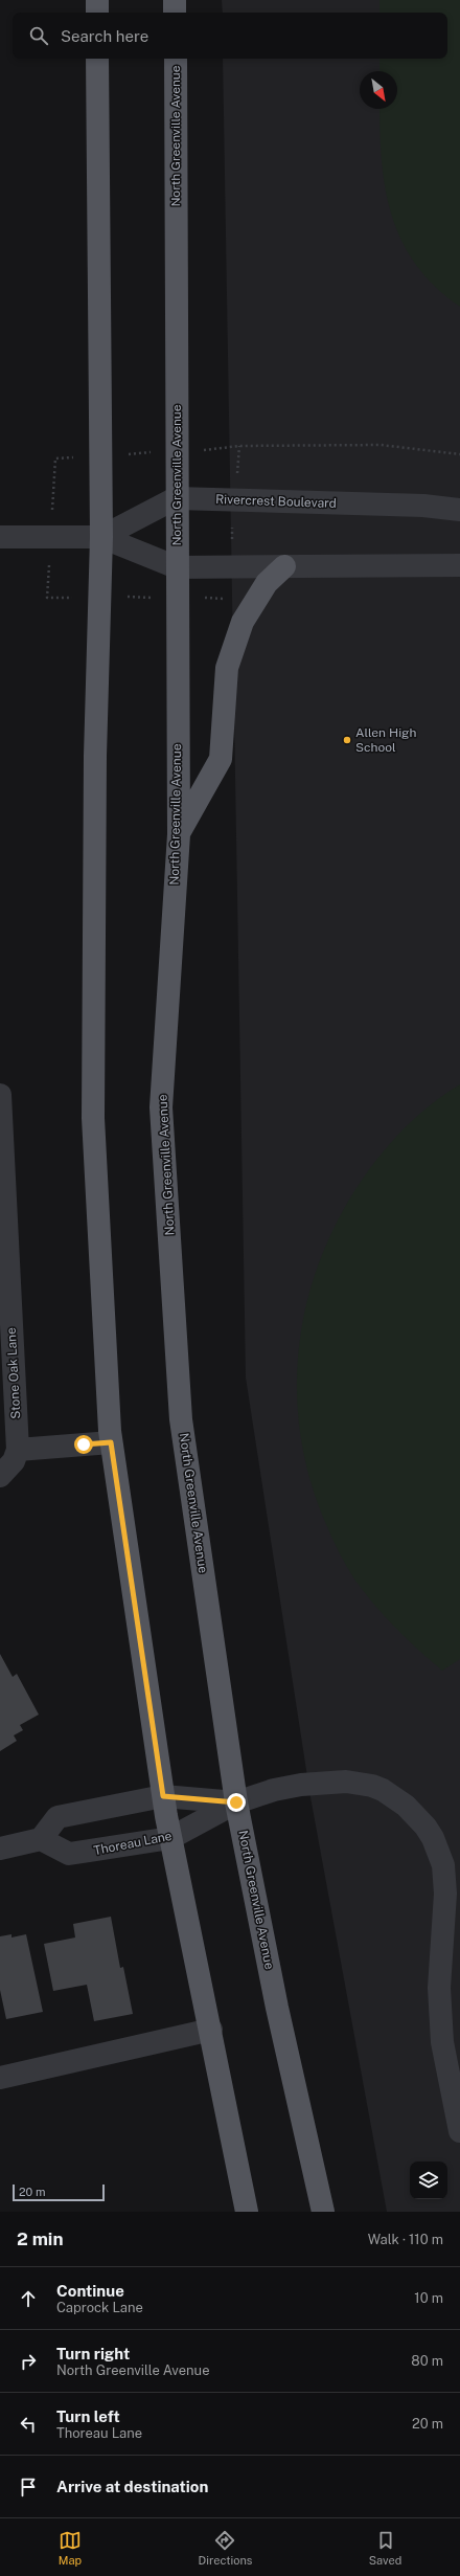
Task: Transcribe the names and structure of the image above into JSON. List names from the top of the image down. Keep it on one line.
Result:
{"streets":{"main road":["North Greenville Avenue"],"street":["Rivercrest Boulevard","Stone Oak Lane","Thoreau Lane"]},"crossings":[["North Greenville Avenue","Rivercrest Boulevard"],["North Greenville Avenue","Thoreau Lane"]],"places":["Allen High School"],"scale_bar":"20 m","north":"bottom right","page":{"search":"Search here","scale":"20 m","heading":["2 min","Walk · 110 m"],"list":[["Continue","Caprock Lane","10 m"],["Turn right","North Greenville Avenue","80 m"],["Turn left","Thoreau Lane","20 m"],"Arrive at destination"],"nav":["Map","Directions","Saved"]}}
